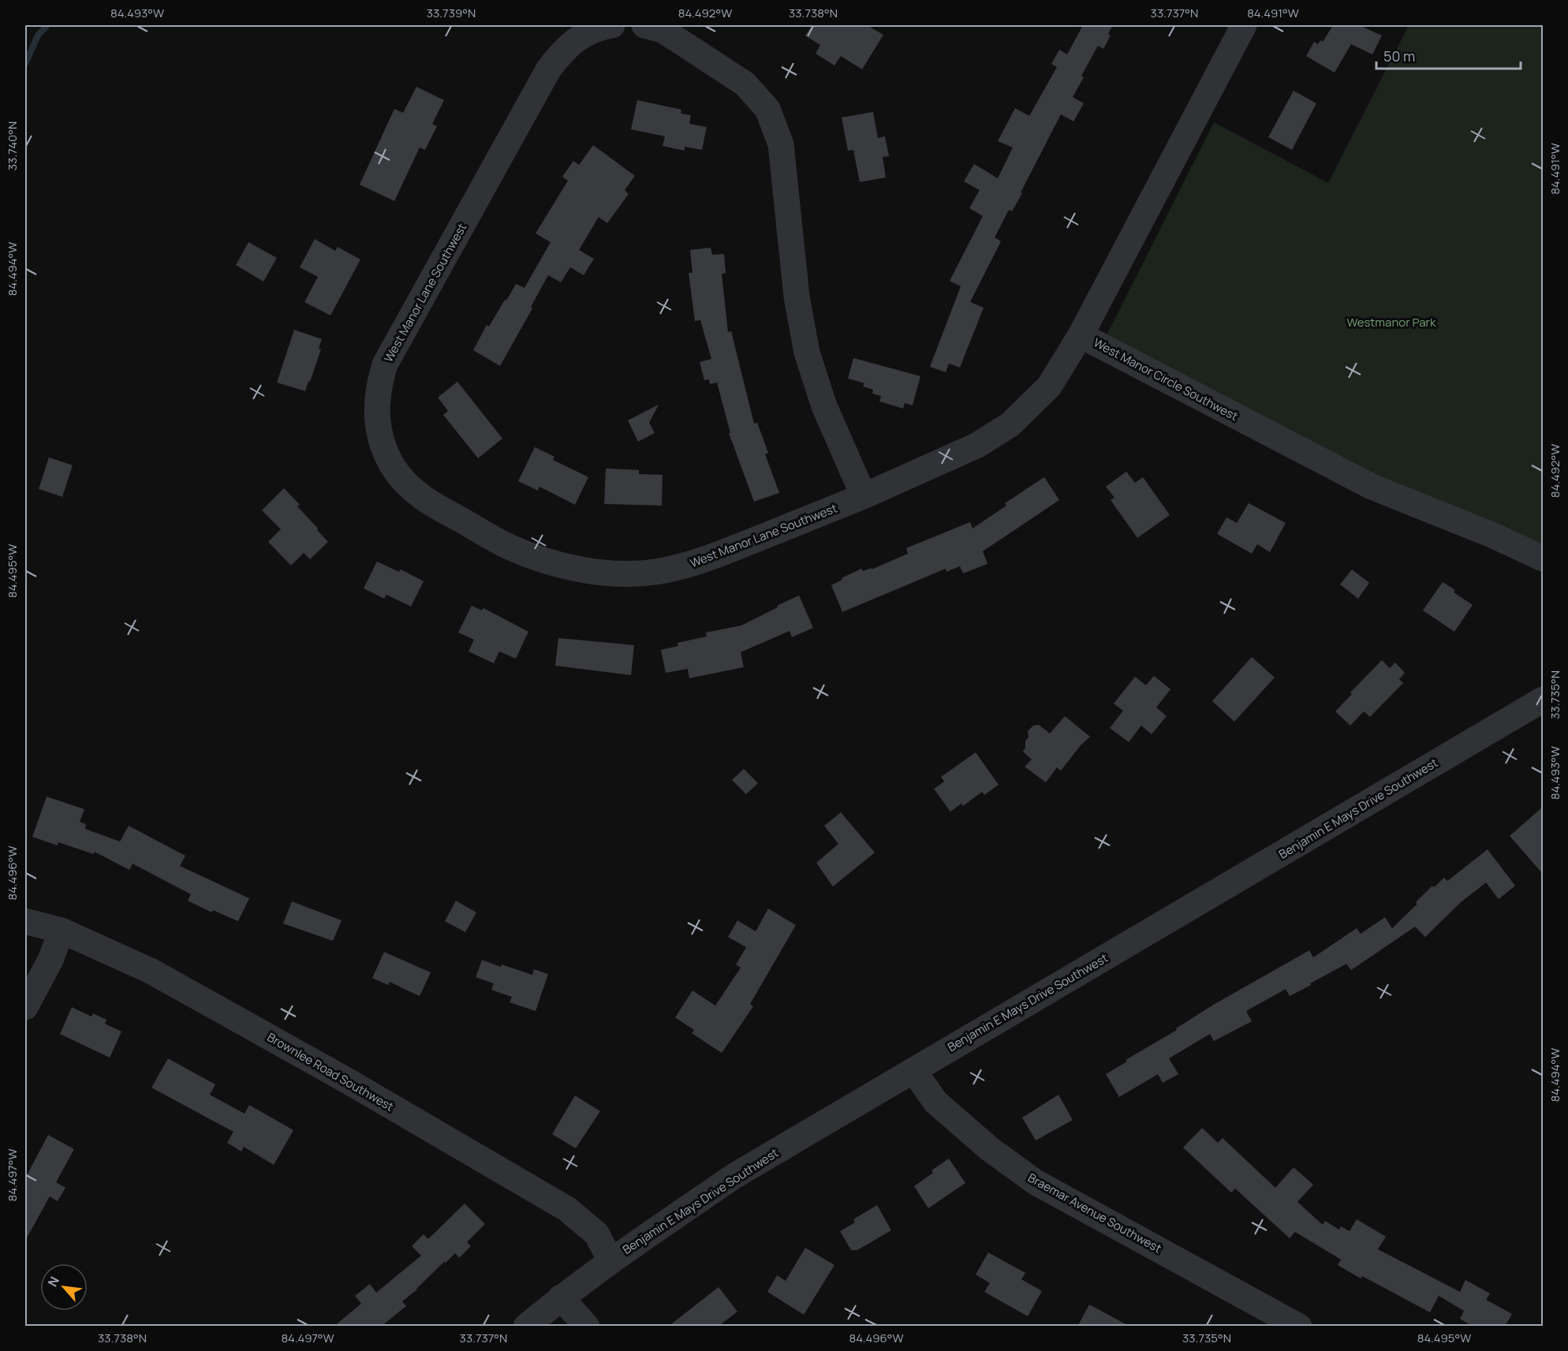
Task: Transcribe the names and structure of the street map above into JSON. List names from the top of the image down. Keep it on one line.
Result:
{"streets":{"street":["West Manor Lane Southwest","West Manor Circle Southwest","Benjamin E Mays Drive Southwest","Brownlee Road Southwest","Braemar Avenue Southwest"]},"crossings":[["West Manor Lane Southwest","West Manor Circle Southwest"],["Benjamin E Mays Drive Southwest","Brownlee Road Southwest"],["Benjamin E Mays Drive Southwest","Braemar Avenue Southwest"]],"parks":["Westmanor Park"],"scale_bar":"50 m","north":"top left","coordinates":["84.493°W","33.739°N","84.492°W","33.738°N","33.737°N","84.491°W","33.740°N","84.494°W","84.495°W","33.735°N","84.496°W","84.497°W"]}
